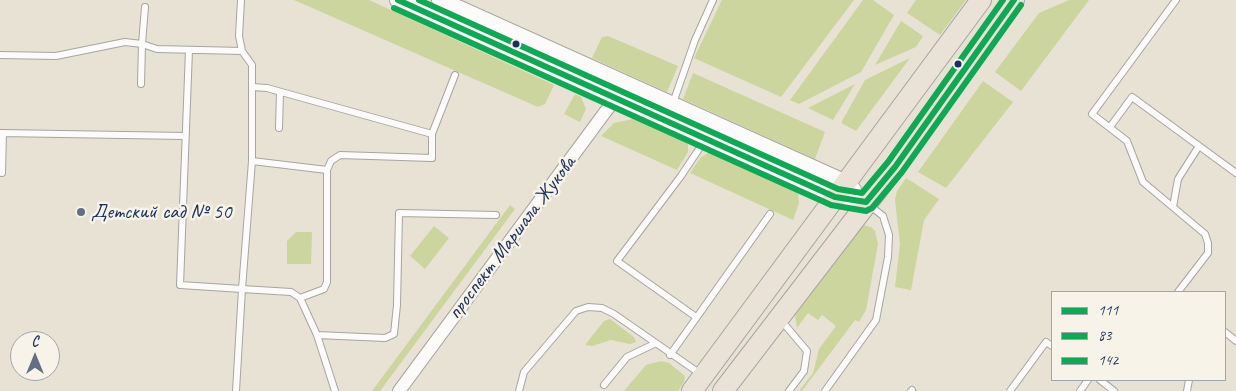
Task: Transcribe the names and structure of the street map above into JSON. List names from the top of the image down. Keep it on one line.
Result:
{"streets":{"street":["проспект Маршала Жукова"]},"places":["Детский сад № 50"],"lines":["transit line 111","transit line 142","transit line 83"],"legend":["111","83","142"],"north":"top"}
